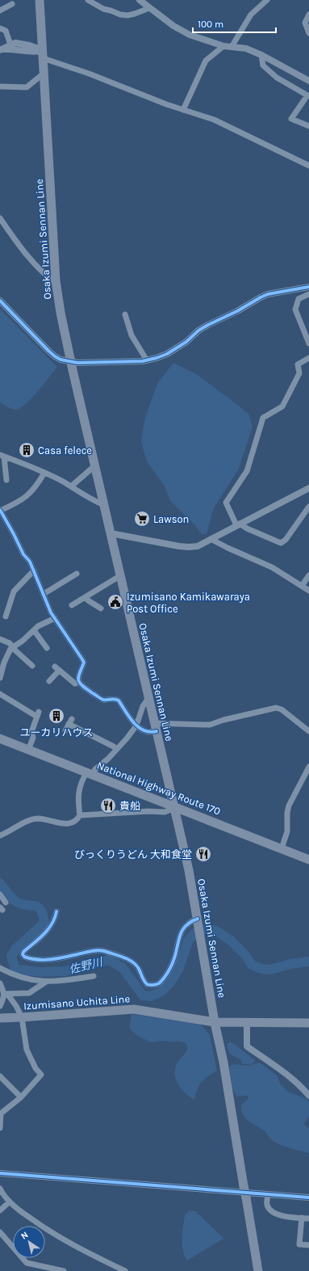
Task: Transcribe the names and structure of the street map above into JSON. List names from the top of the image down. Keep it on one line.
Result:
{"streets":{"highway":["National Highway Route 170"],"main road":["Osaka Izumi Sennan Line","Izumisano Uchita Line"]},"crossings":[["Osaka Izumi Sennan Line","National Highway Route 170"],["Osaka Izumi Sennan Line","Izumisano Uchita Line"]],"water":["佐野川"],"places":{"building":["Casa felece","ユーカリハウス"],"supermarket":["Lawson"],"public building":["Izumisano Kamikawaraya Post Office"],"restaurant":["貴船","びっくりうどん 大和食堂"]},"scale_bar":"100 m","north":"top left"}
